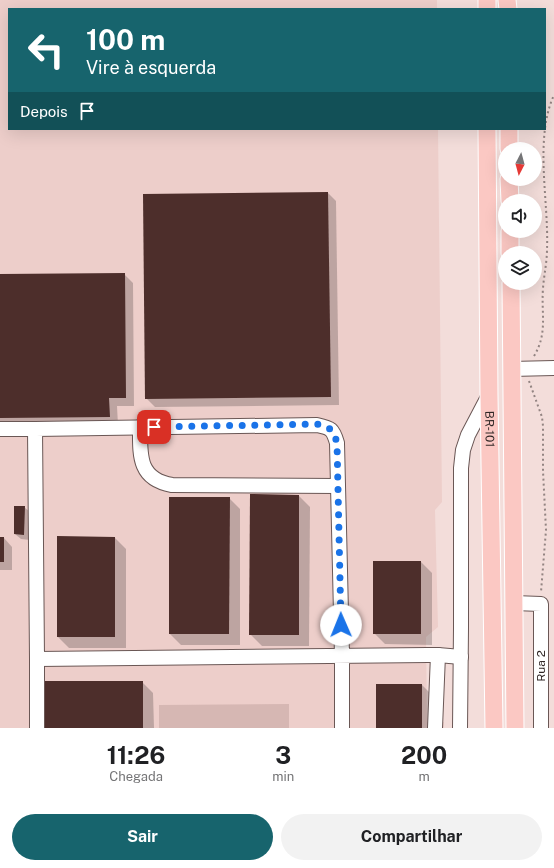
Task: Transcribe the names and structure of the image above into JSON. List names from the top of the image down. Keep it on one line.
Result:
{"streets":{"main road":["BR-101"],"street":["Rua 2"]},"north":"bottom","page":{"turn":["100 m","Vire à esquerda"],"then":"Depois","eta":["11:26","Chegada","3","min","200","m"],"buttons":["Sair","Compartilhar"]}}
